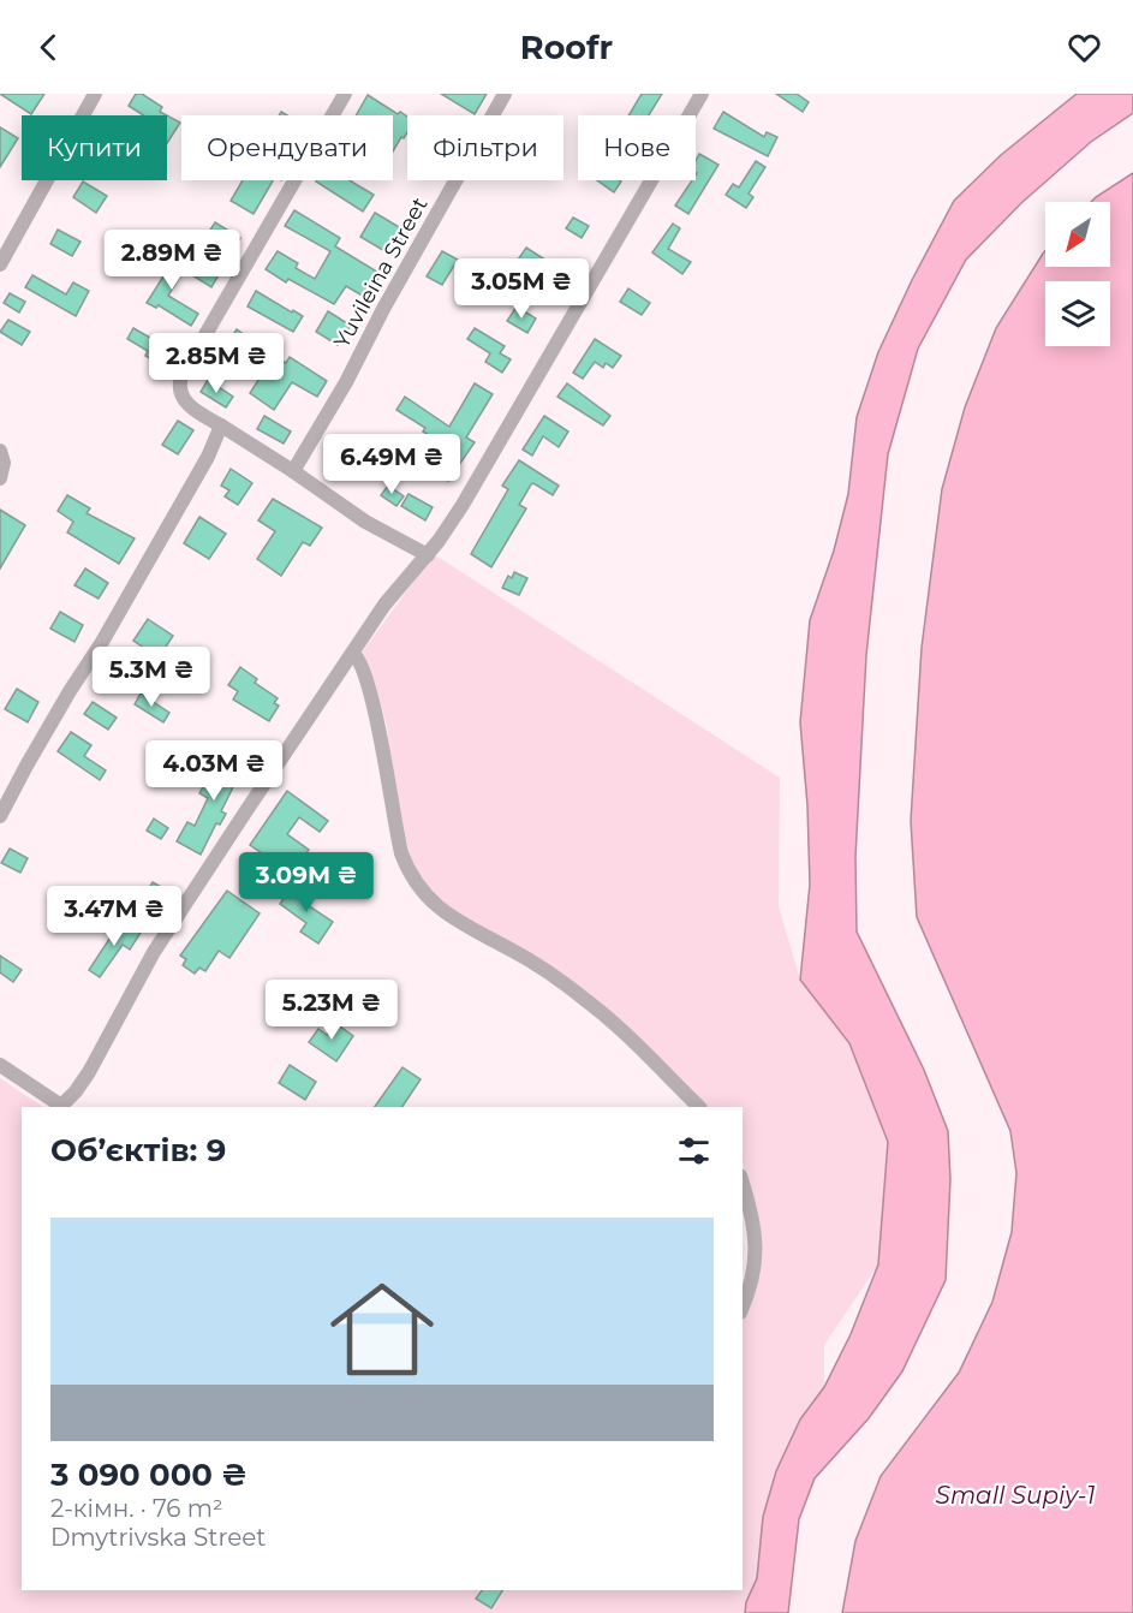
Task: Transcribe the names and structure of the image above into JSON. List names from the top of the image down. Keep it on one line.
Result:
{"streets":{"street":["Yuvileina Street"]},"water":["Small Supiy-1"],"north":"bottom left","page":{"header":"Roofr","chip":["Купити","Орендувати","Фільтри","Нове"],"price":["2.89M ₴","3.05M ₴","2.85M ₴","6.49M ₴","5.3M ₴","4.03M ₴","3.09M ₴","3.47M ₴","5.23M ₴"],"heading":"Об’єктів: 9","list":[{"name":"3 090 000 ₴","note":"2-кімн. · 76 m² · Dmytrivska Street"}]}}
